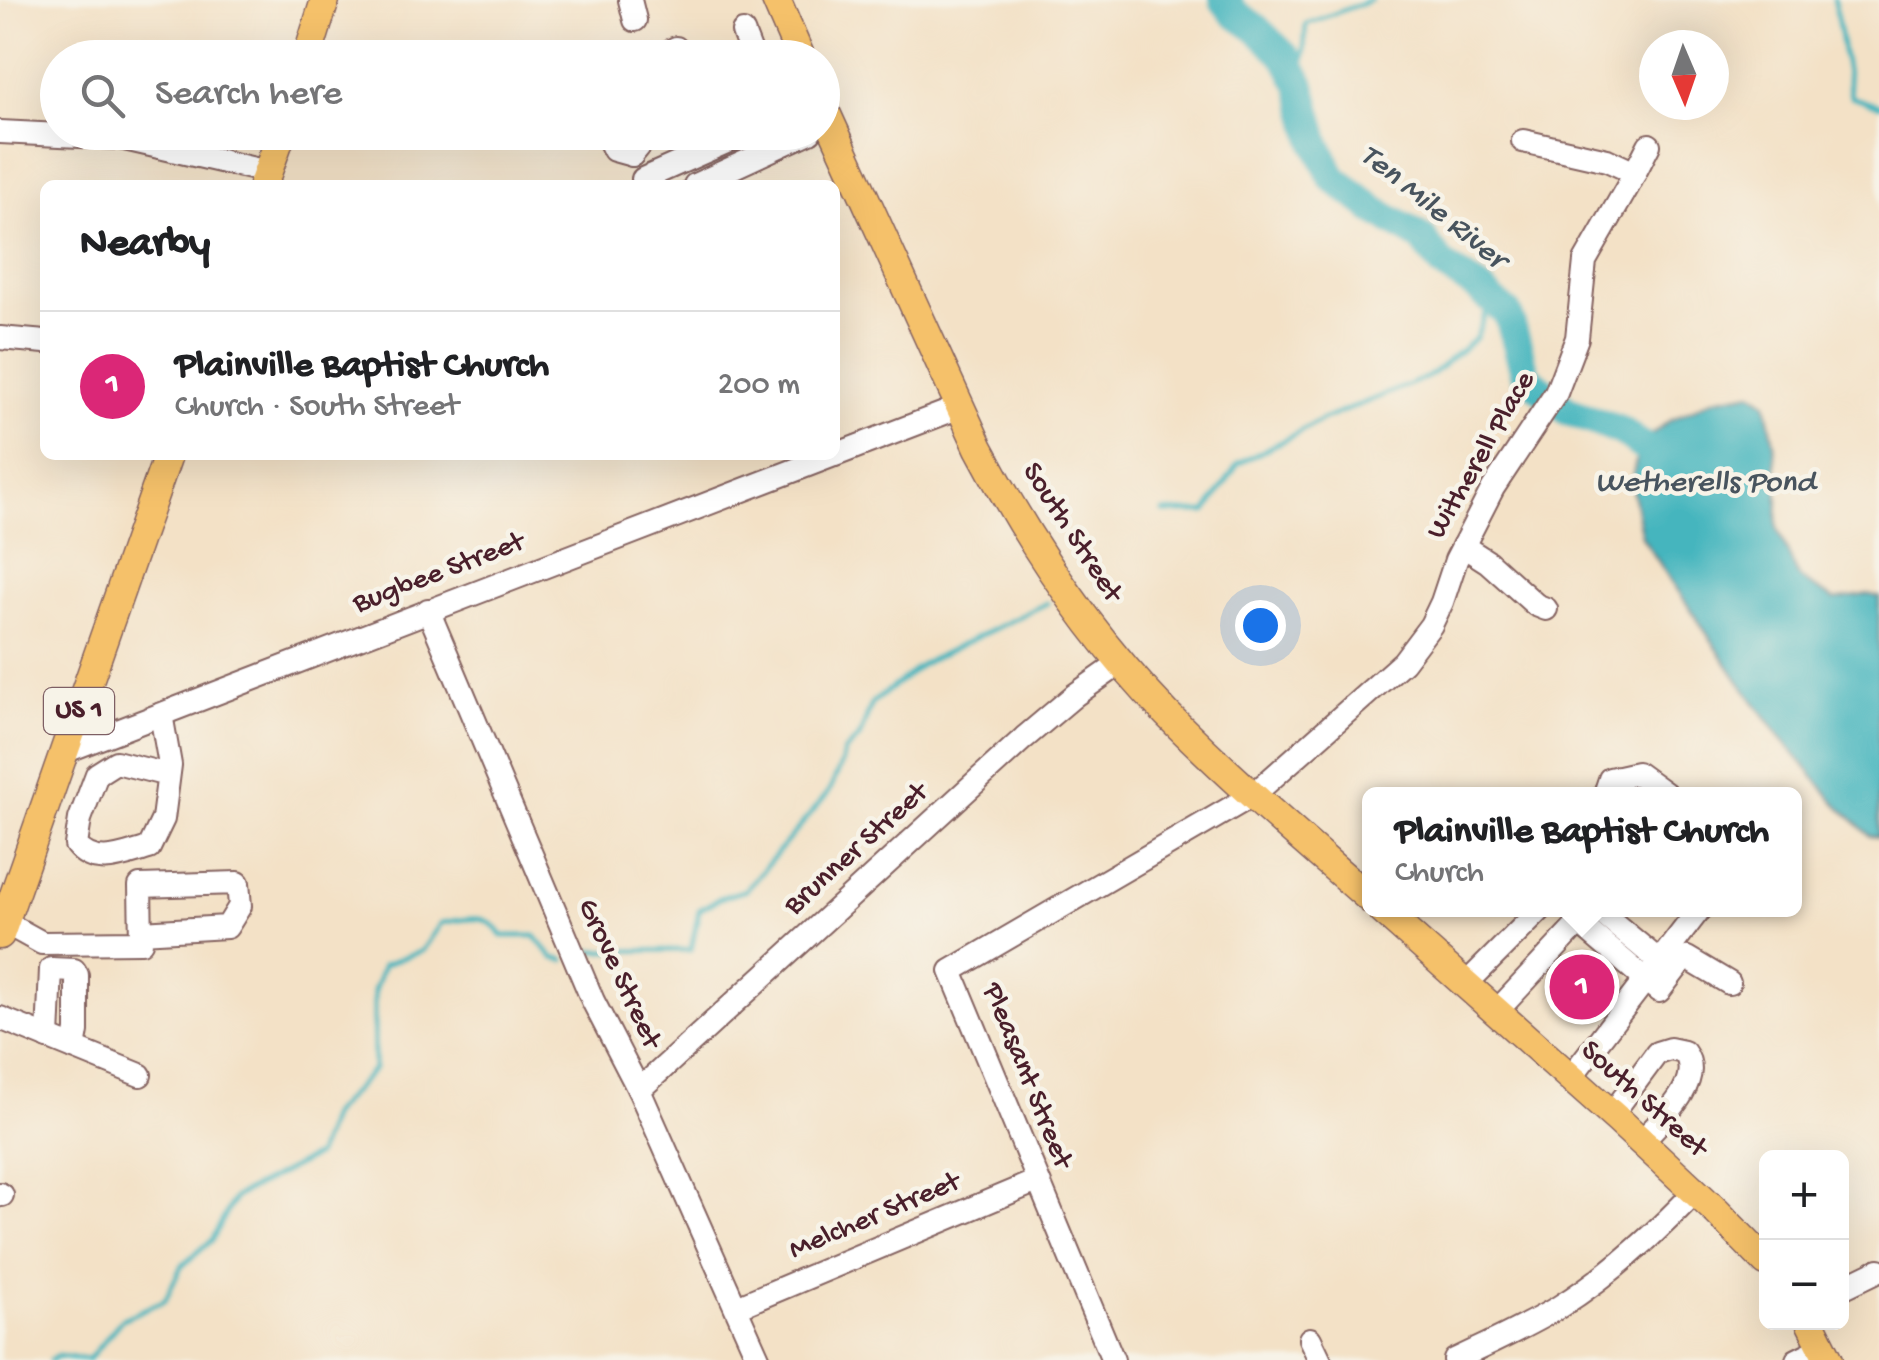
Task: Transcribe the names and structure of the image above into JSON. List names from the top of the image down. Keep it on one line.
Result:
{"streets":{"main road":["South Street","US 1"],"street":["Witherell Place","Bugbee Street","Brunner Street","Grove Street","Pleasant Street","Melcher Street"]},"crossings":[["Witherell Place","South Street"],["Witherell Place","Pleasant Street"],["South Street","Bugbee Street"],["South Street","Brunner Street"],["South Street","Pleasant Street"],["Bugbee Street","US 1"],["Bugbee Street","Grove Street"],["Brunner Street","Grove Street"],["Grove Street","Melcher Street"],["Pleasant Street","Melcher Street"]],"water":["Ten Mile River","Wetherells Pond"],"north":"bottom","page":{"search":"Search here","heading":"Nearby","list":[{"mark":"1","name":"Plainville Baptist Church","note":"Church · South Street","value":"200 m"}],"popup":["Plainville Baptist Church","Church"],"pins":"1","map_buttons":["+","−"]}}
